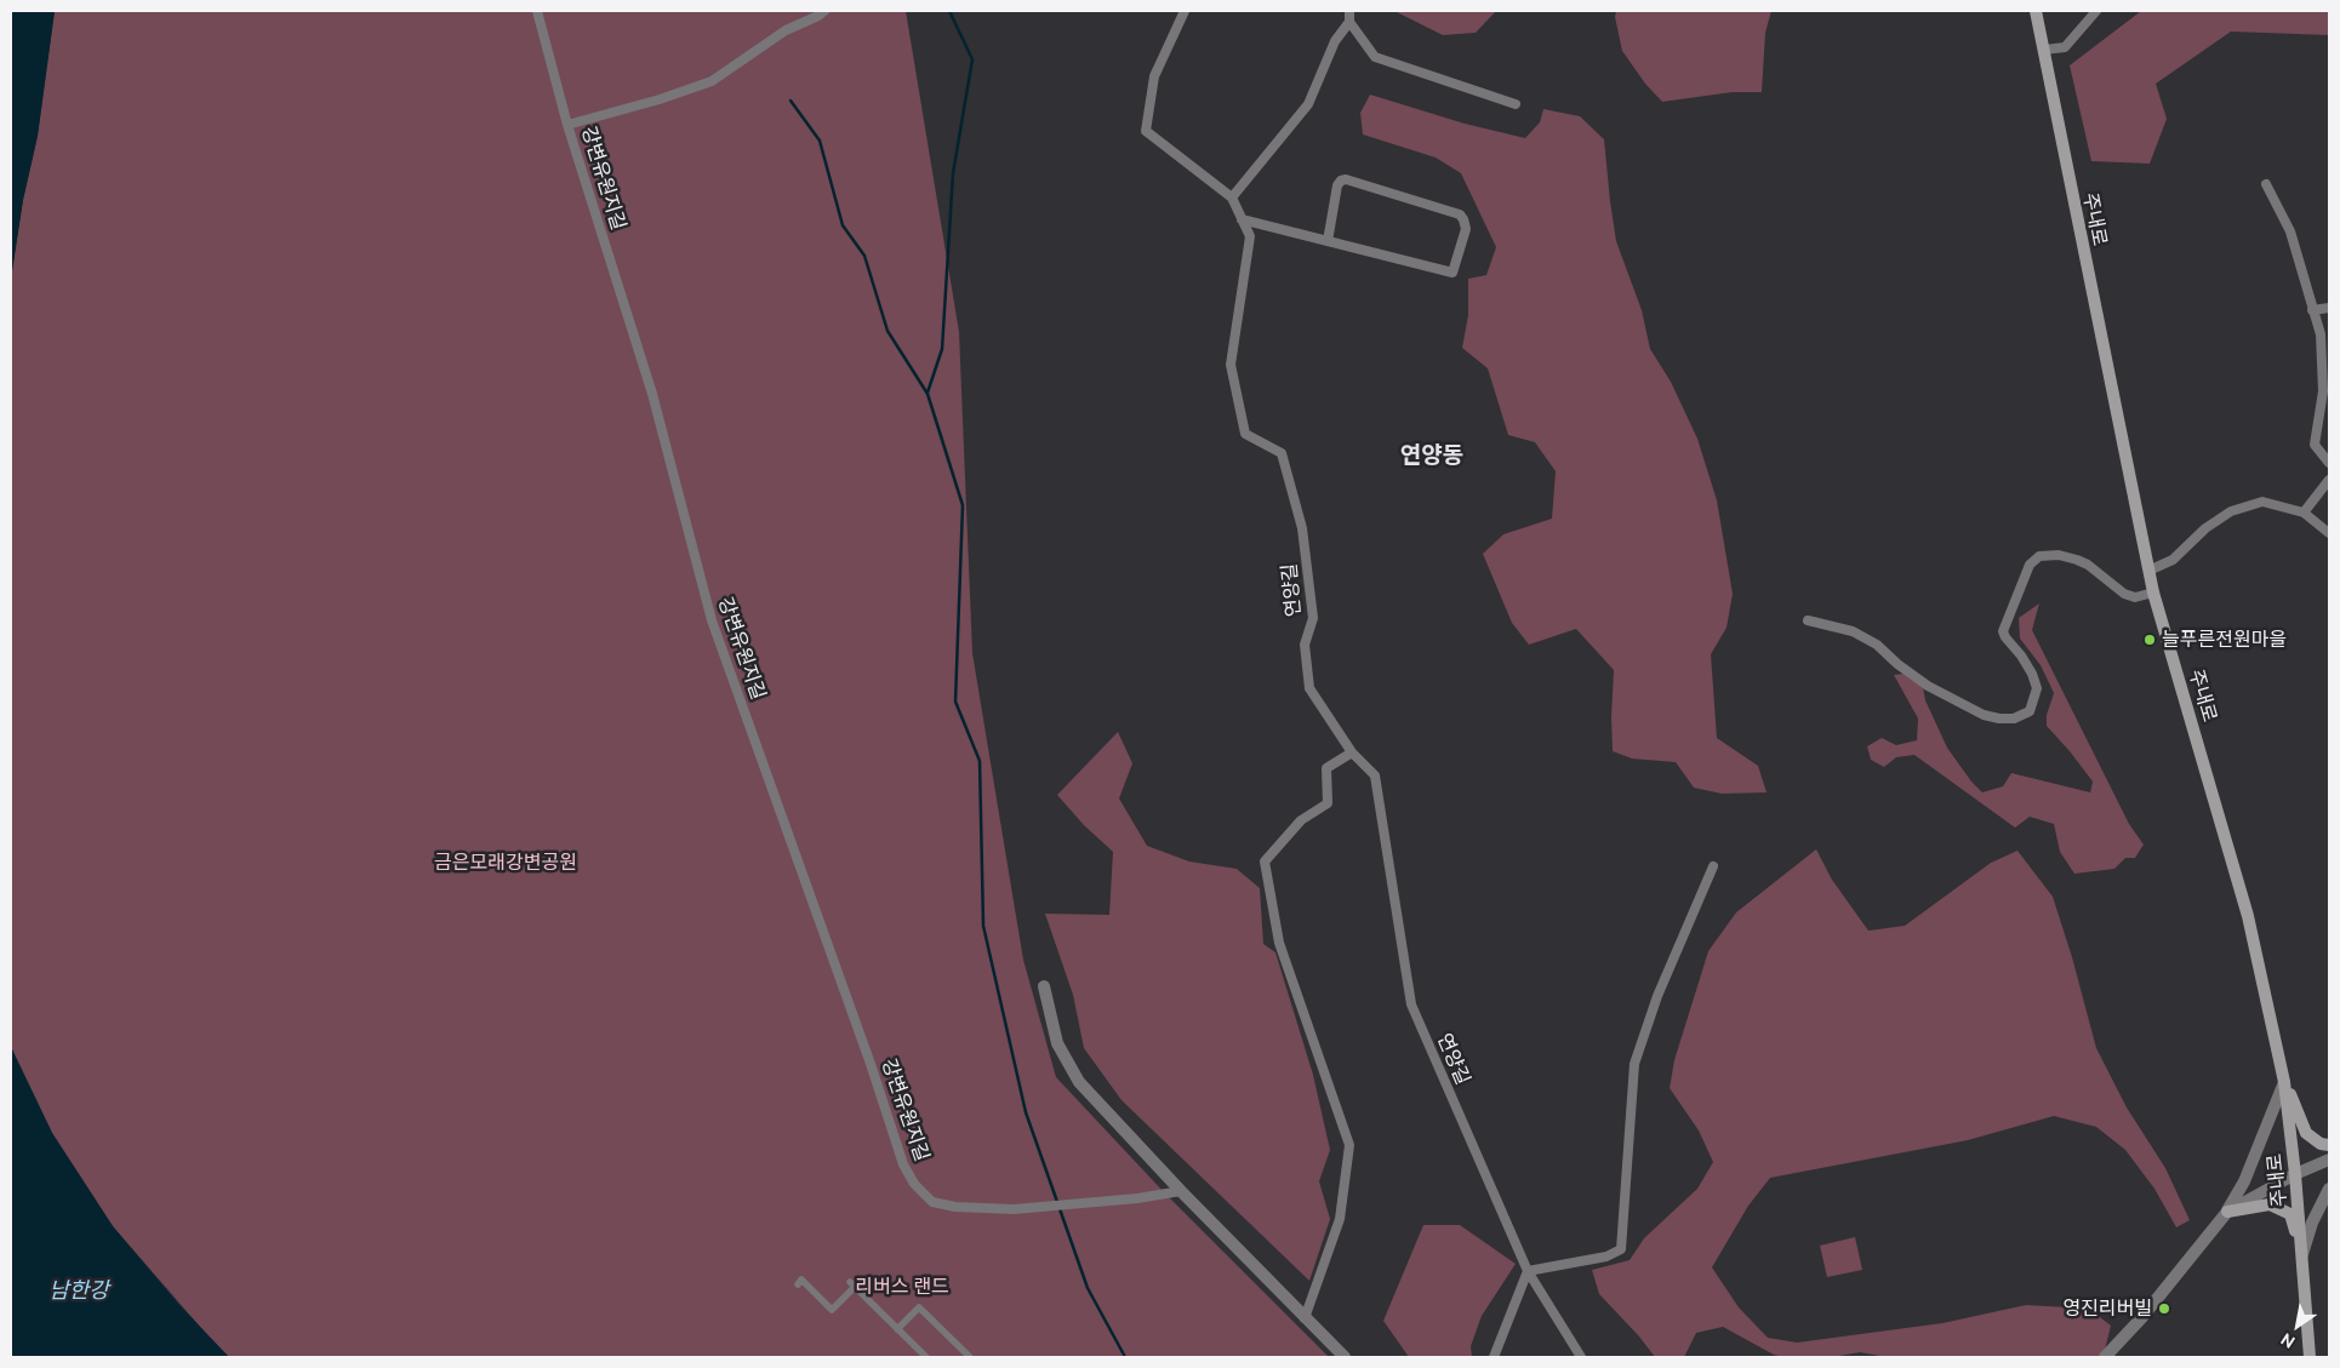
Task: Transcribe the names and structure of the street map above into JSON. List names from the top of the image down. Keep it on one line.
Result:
{"streets":{"main road":["주내로"],"street":["강변유원지길","연양길"]},"districts":["연양동"],"water":["남한강"],"parks":["금은모래강변공원","리버스 랜드"],"places":["늘푸른전원마을","영진리버빌"],"north":"bottom left"}
